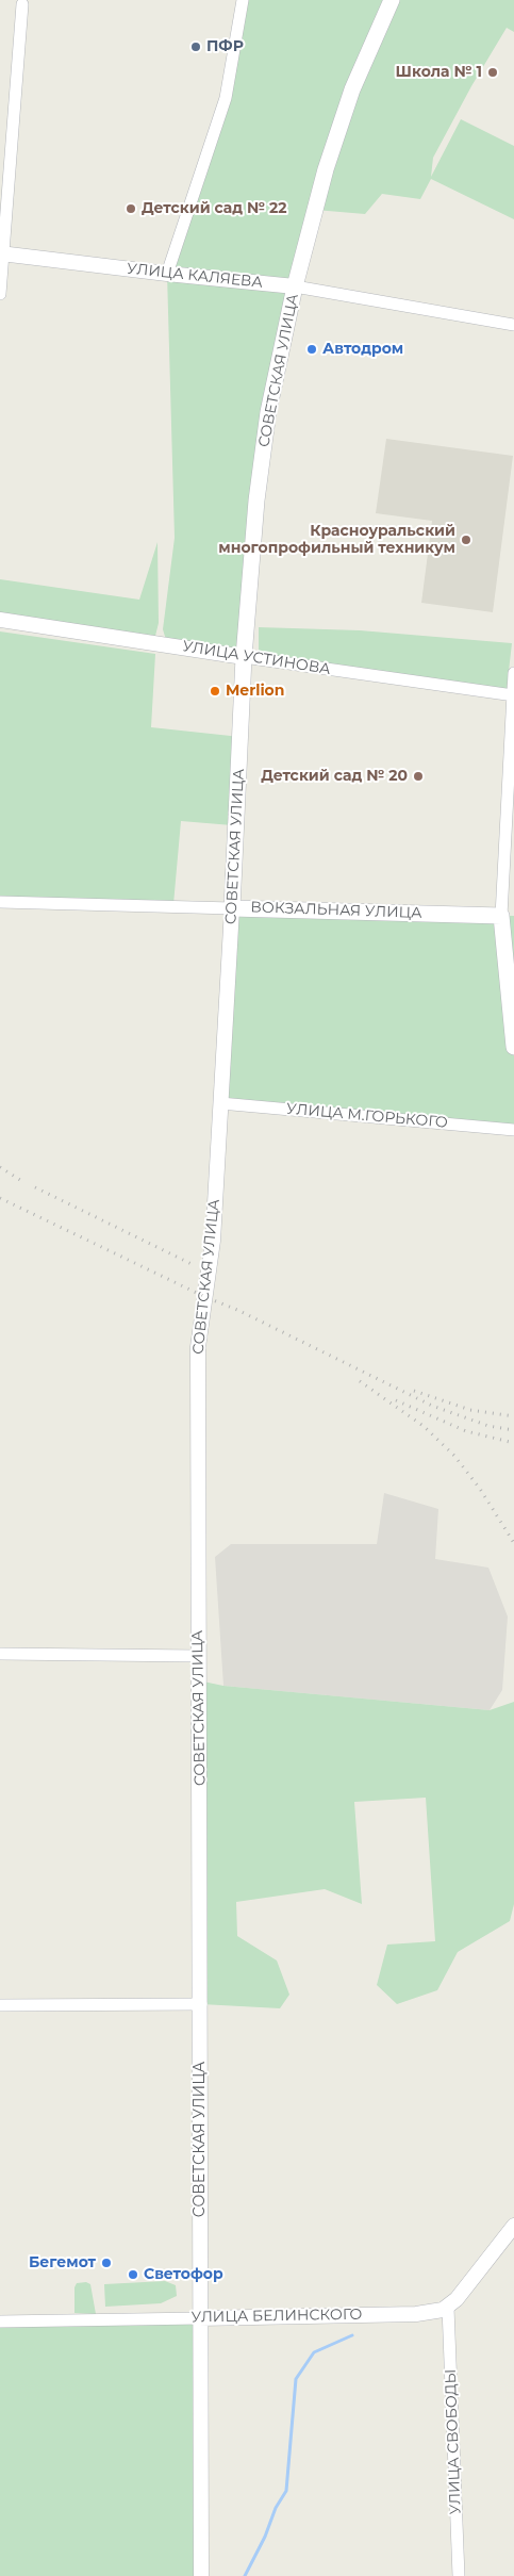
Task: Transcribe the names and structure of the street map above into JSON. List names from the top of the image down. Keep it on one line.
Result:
{"streets":{"main road":["СОВЕТСКАЯ УЛИЦА","ВОКЗАЛЬНАЯ УЛИЦА"],"street":["УЛИЦА КАЛЯЕВА","УЛИЦА УСТИНОВА","УЛИЦА М.ГОРЬКОГО","УЛИЦА БЕЛИНСКОГО","УЛИЦА СВОБОДЫ"]},"crossings":[["УЛИЦА КАЛЯЕВА","СОВЕТСКАЯ УЛИЦА"],["СОВЕТСКАЯ УЛИЦА","УЛИЦА УСТИНОВА"],["СОВЕТСКАЯ УЛИЦА","ВОКЗАЛЬНАЯ УЛИЦА"],["СОВЕТСКАЯ УЛИЦА","УЛИЦА М.ГОРЬКОГО"],["СОВЕТСКАЯ УЛИЦА","УЛИЦА БЕЛИНСКОГО"],["УЛИЦА БЕЛИНСКОГО","УЛИЦА СВОБОДЫ"]],"places":["ПФР","Школа № 1","Детский сад № 22","Автодром","Красноуральский многопрофильный техникум","Merlion","Детский сад № 20","Бегемот","Светофор"]}
